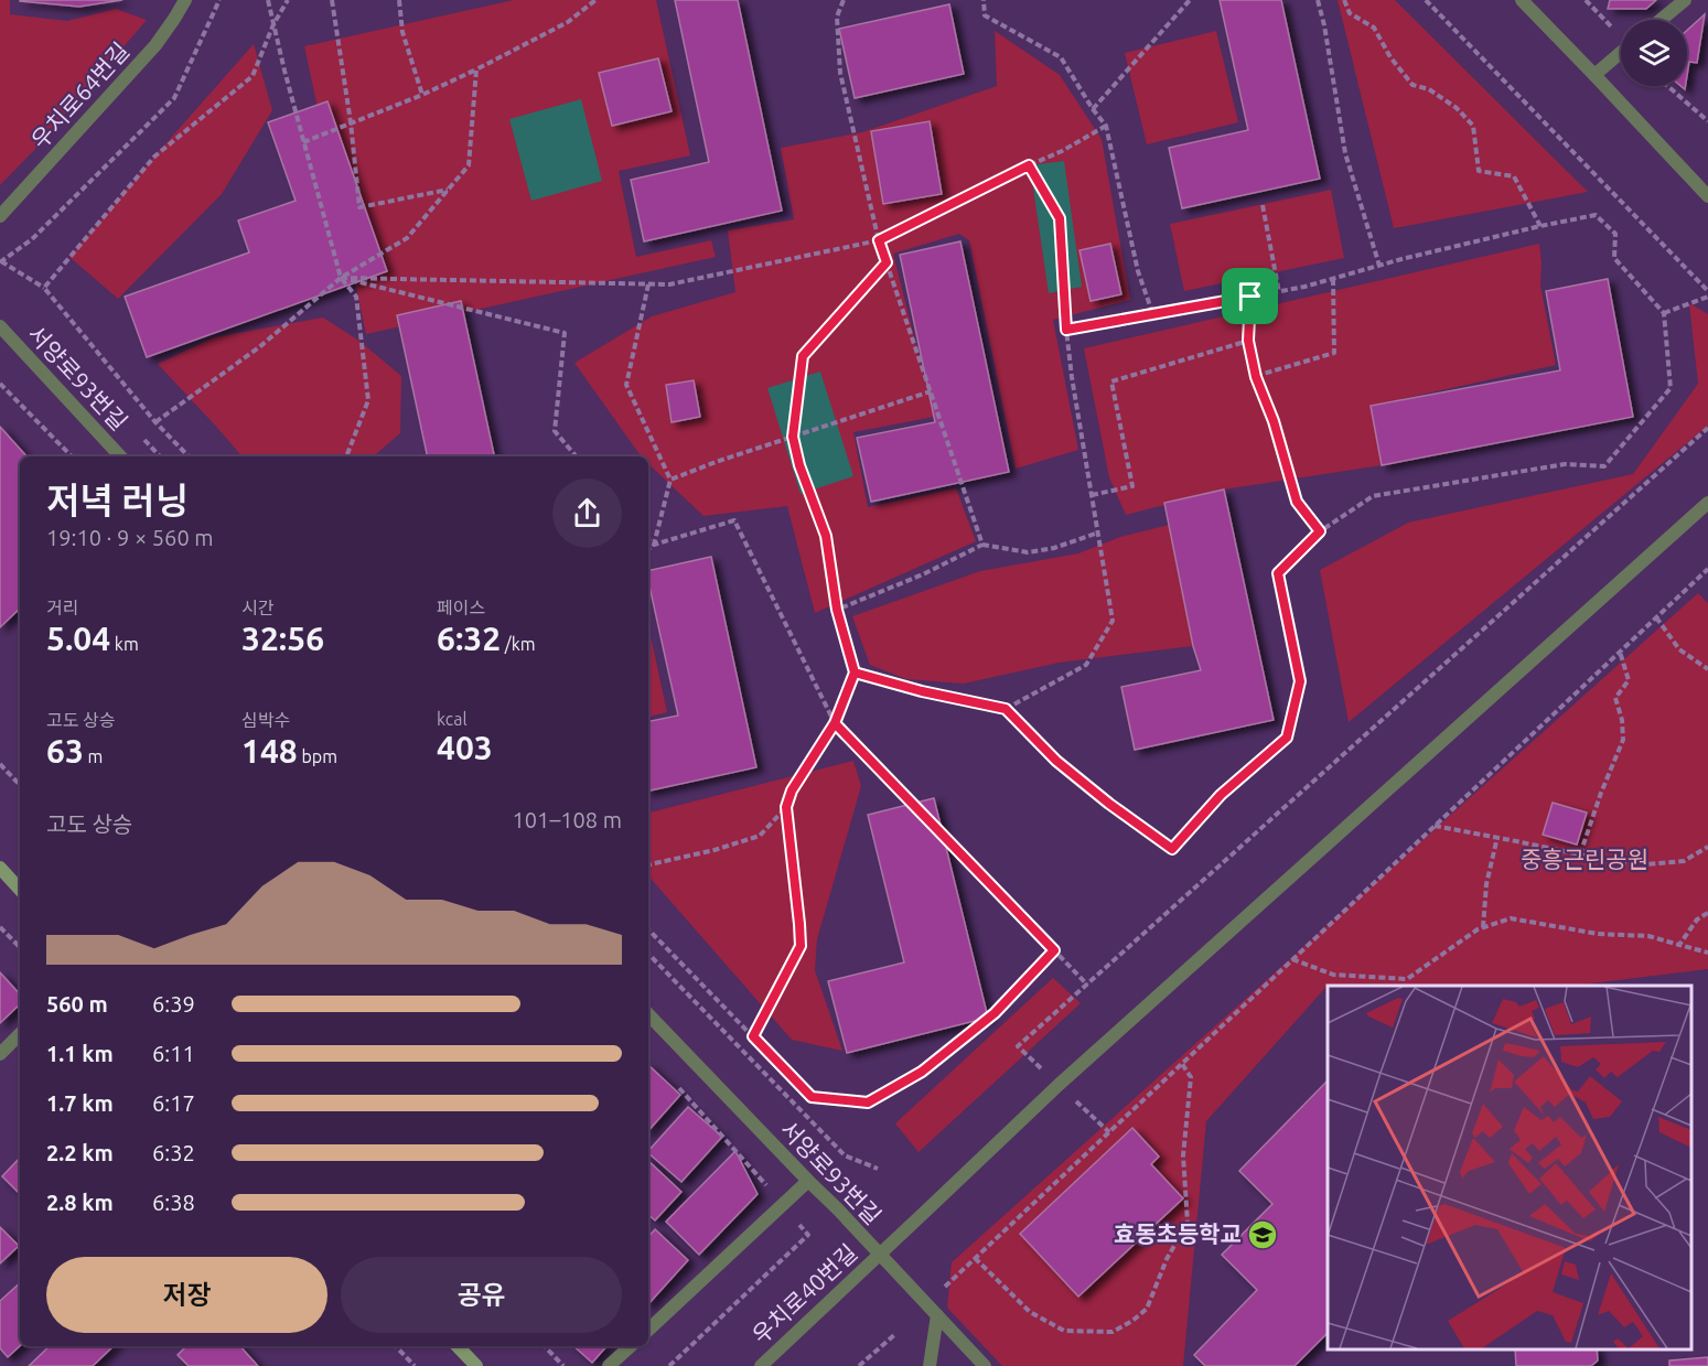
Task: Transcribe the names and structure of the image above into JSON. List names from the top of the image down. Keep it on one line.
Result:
{"streets":{"street":["우치로64번길","서양로93번길","우치로40번길"]},"crossings":[["서양로93번길","우치로40번길"]],"parks":["중흥근린공원"],"places":{"school or university":["효동초등학교"]},"page":{"heading":["저녁 러닝","19:10 · 9 × 560 m"],"stats":[["거리","5.04 km"],["시간","32:56"],["페이스","6:32 /km"],["고도 상승","63 m"],["심박수","148 bpm"],["kcal","403"]],"chart":["고도 상승","101–108 m"],"list":[{"name":"560 m","note":"6:39"},{"name":"1.1 km","note":"6:11"},{"name":"1.7 km","note":"6:17"},{"name":"2.2 km","note":"6:32"},{"name":"2.8 km","note":"6:38"}],"buttons":["저장","공유"]}}
